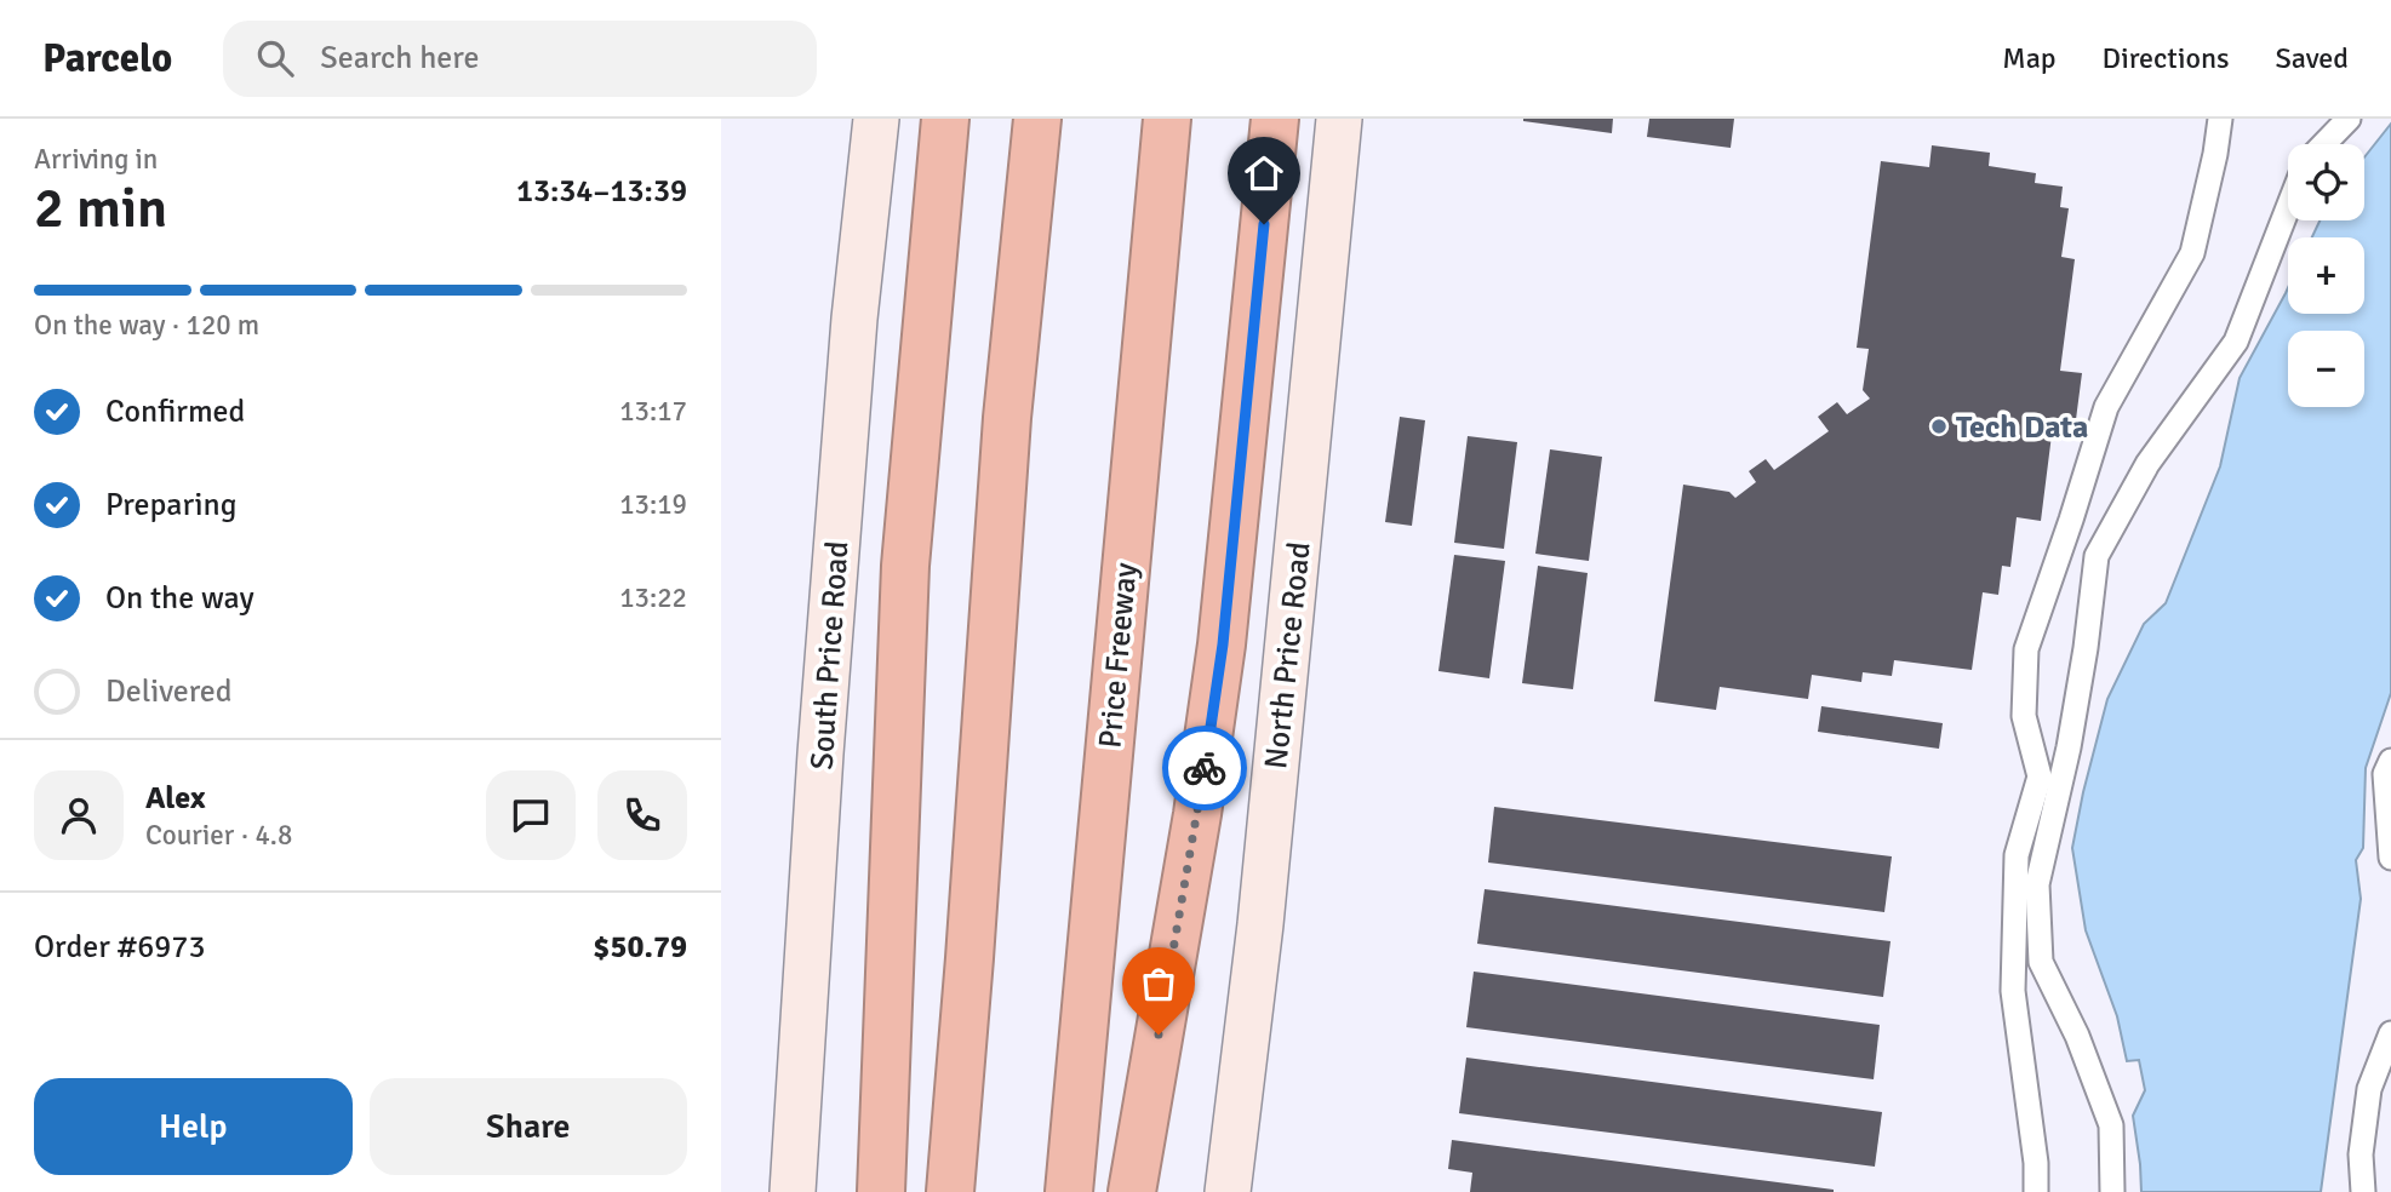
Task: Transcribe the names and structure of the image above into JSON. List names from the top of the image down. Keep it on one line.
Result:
{"streets":{"highway":["Price Freeway"],"main road":["South Price Road","North Price Road"]},"places":["Tech Data"],"page":{"header":"Parcelo","search":"Search here","nav":["Map","Directions","Saved"],"heading":["2 min","Arriving in","13:34–13:39"],"panel":["Alex","Courier · 4.8","Order #6973","$50.79"],"map_buttons":["+","−"],"bar":"On the way · 120 m","list":[["Confirmed","13:17"],["Preparing","13:19"],["On the way","13:22"],"Delivered"],"buttons":["Help","Share"]}}
